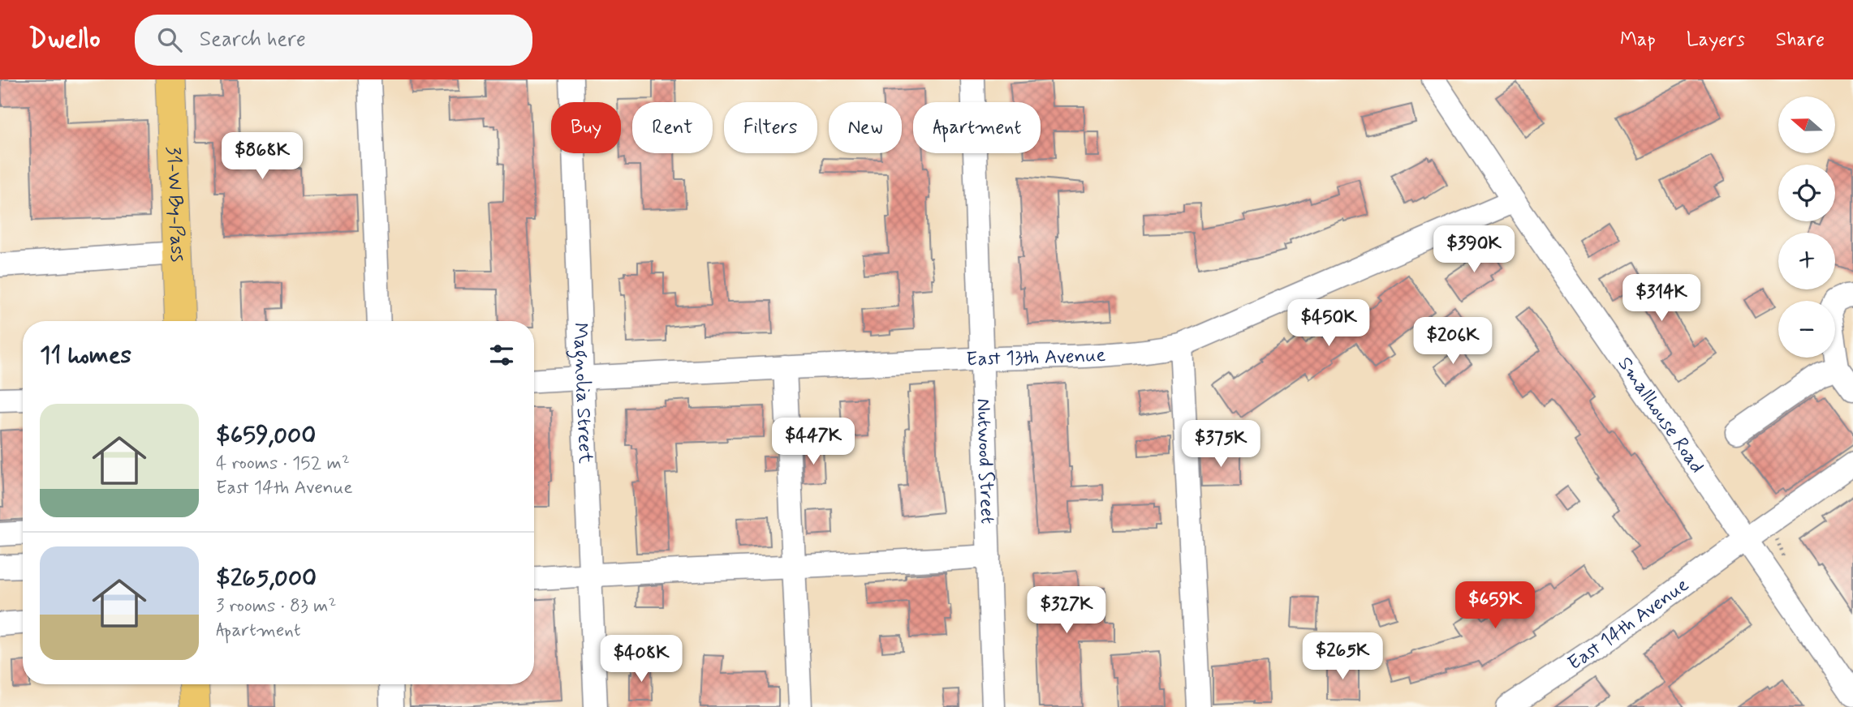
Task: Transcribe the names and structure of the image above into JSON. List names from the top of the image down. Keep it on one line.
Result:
{"streets":{"main road":["31-W By-Pass"],"street":["East 13th Avenue","Magnolia Street","Smallhouse Road","Nutwood Street","East 14th Avenue"]},"crossings":[["East 13th Avenue","Magnolia Street"],["East 13th Avenue","Smallhouse Road"],["East 13th Avenue","Nutwood Street"],["Smallhouse Road","East 14th Avenue"]],"north":"left","page":{"header":"Dwello","search":"Search here","nav":["Map","Layers","Share"],"map_buttons":["+","−"],"chip":["Buy","Rent","Filters","New","Apartment"],"price":["$868K","$390K","$314K","$450K","$206K","$447K","$375K","$659K","$327K","$265K","$408K"],"heading":"11 homes","list":[{"name":"$659,000","note":"4 rooms · 152 m² · East 14th Avenue"},{"name":"$265,000","note":"3 rooms · 83 m² · Apartment"}]}}
